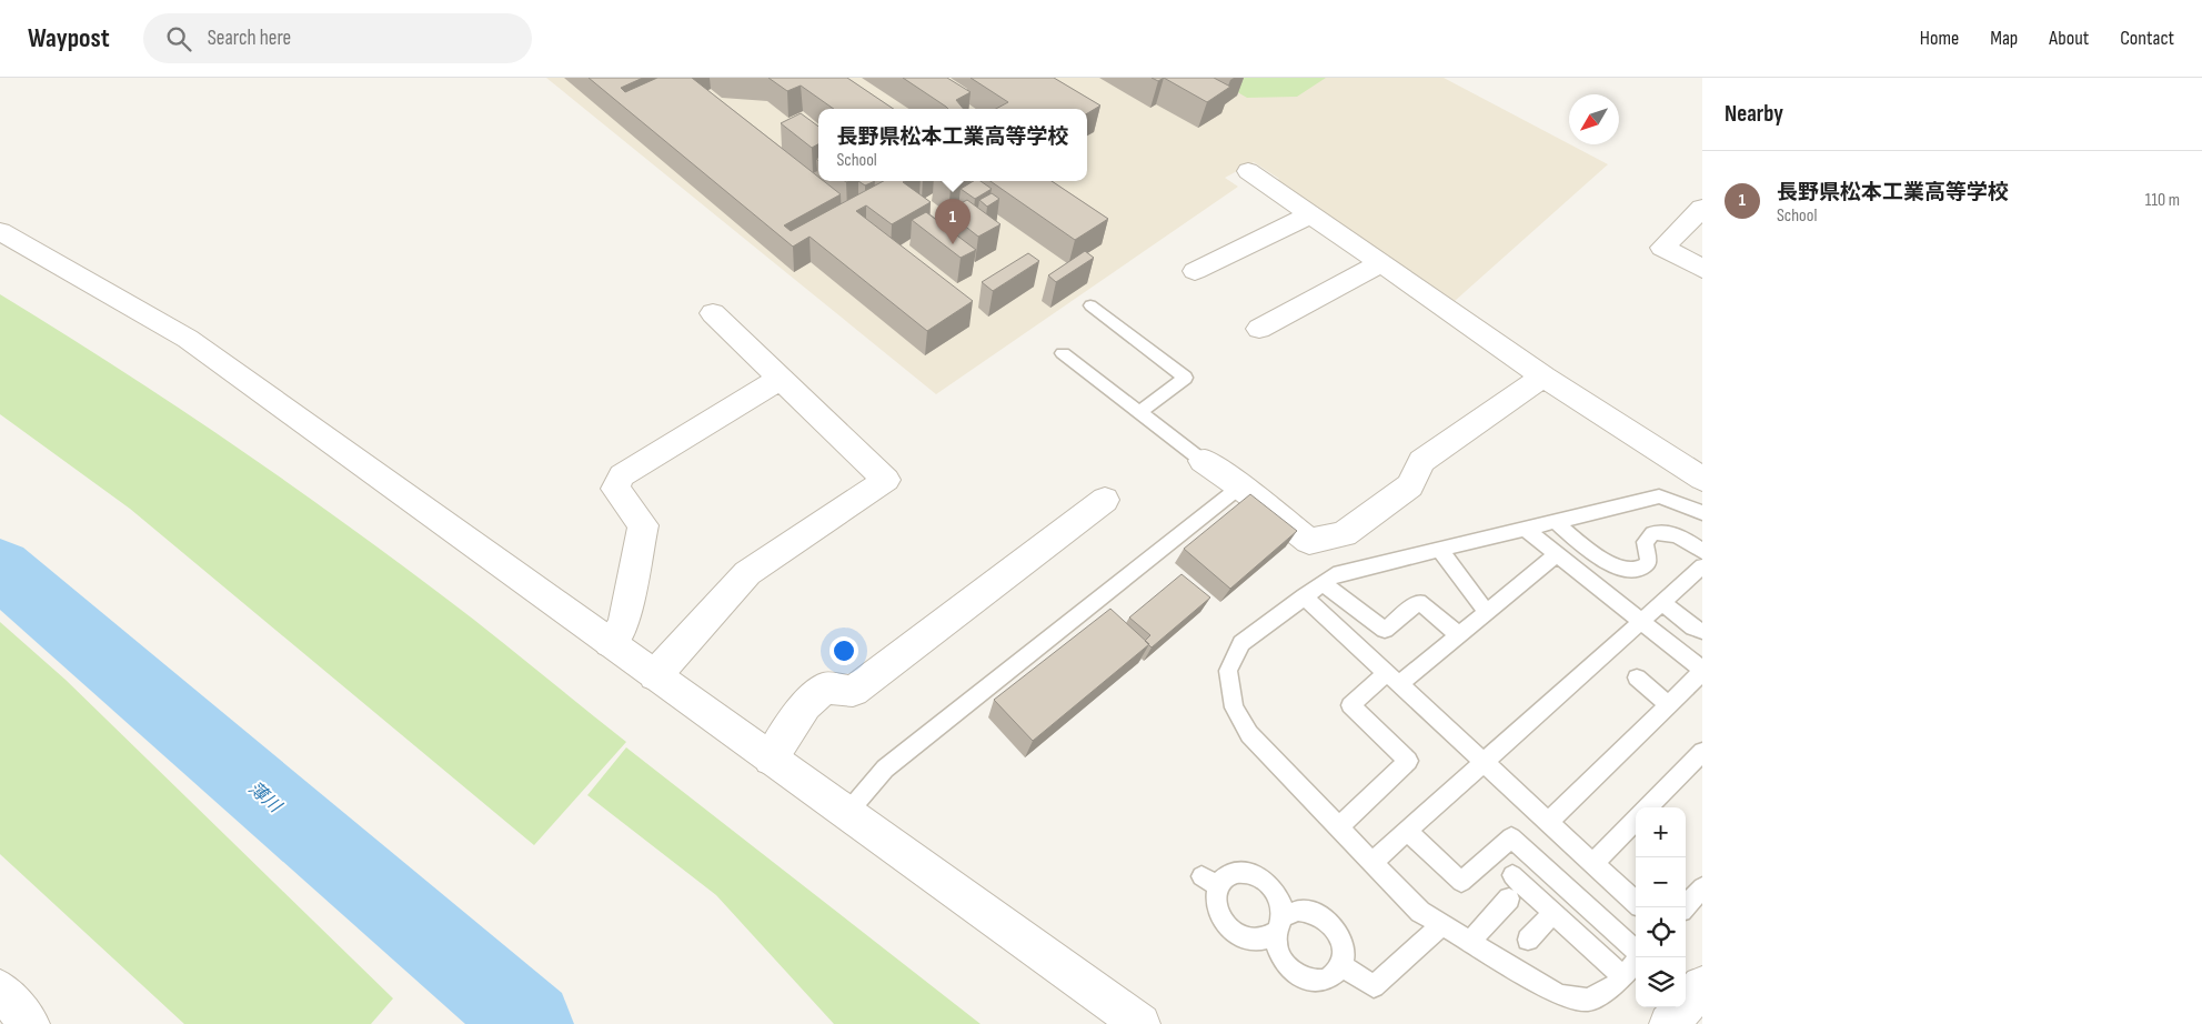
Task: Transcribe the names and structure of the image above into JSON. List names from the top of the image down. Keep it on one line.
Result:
{"water":["薄川"],"north":"bottom left","page":{"header":"Waypost","search":"Search here","nav":["Home","Map","About","Contact"],"heading":"Nearby","popup":["長野県松本工業高等学校","School"],"list":[{"mark":"1","name":"長野県松本工業高等学校","note":"School","value":"110 m"}],"pins":"1","map_buttons":["+","−"]}}
